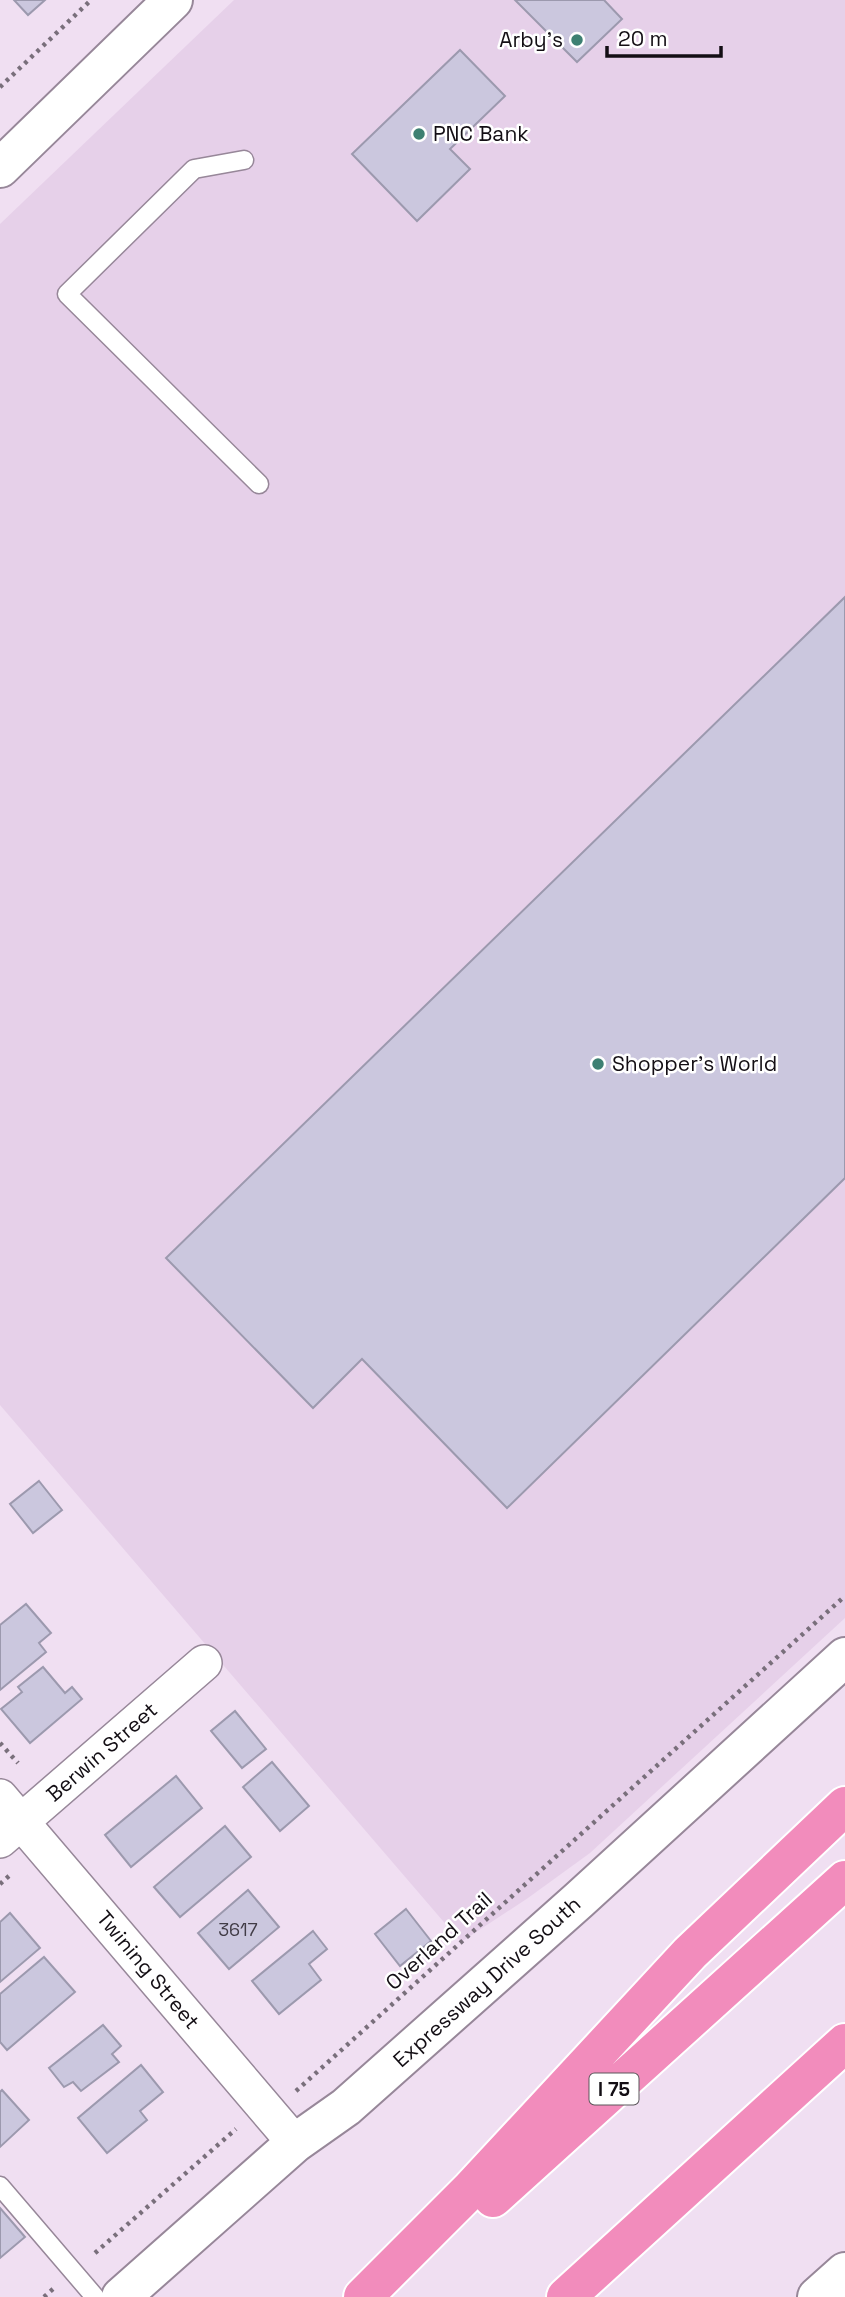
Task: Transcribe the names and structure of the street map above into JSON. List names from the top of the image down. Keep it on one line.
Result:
{"streets":{"highway":["I 75"],"main road":["Expressway Drive South"],"street":["Berwin Street","Twining Street"],"path":["Overland Trail"]},"crossings":[["Berwin Street","Twining Street"],["Overland Trail","Twining Street"],["Twining Street","Expressway Drive South"]],"places":["Arby's","PNC Bank","Shopper's World"],"house_numbers":["3617"],"scale_bar":"20 m"}
